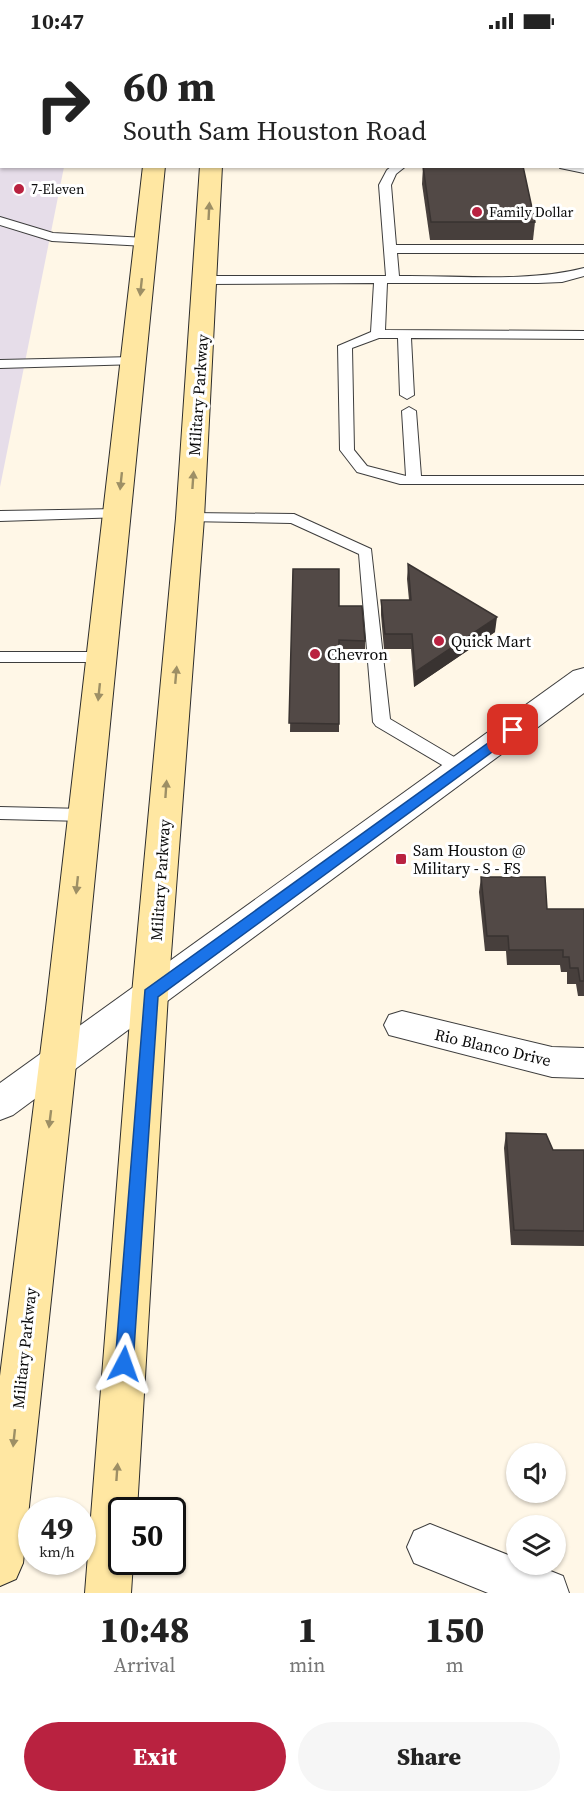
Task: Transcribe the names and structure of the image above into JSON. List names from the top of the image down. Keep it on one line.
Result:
{"streets":{"main road":["Military Parkway"],"street":["Rio Blanco Drive"]},"places":{"other":["7-Eleven","Family Dollar","Quick Mart","Chevron"],"transit":["Sam Houston @ Military - S - FS"]},"page":{"status":"10:47","turn":["60 m","South Sam Houston Road"],"speed":"49 km/h","limit":"50","eta":["10:48","Arrival","1","min","150","m"],"buttons":["Exit","Share"]}}
